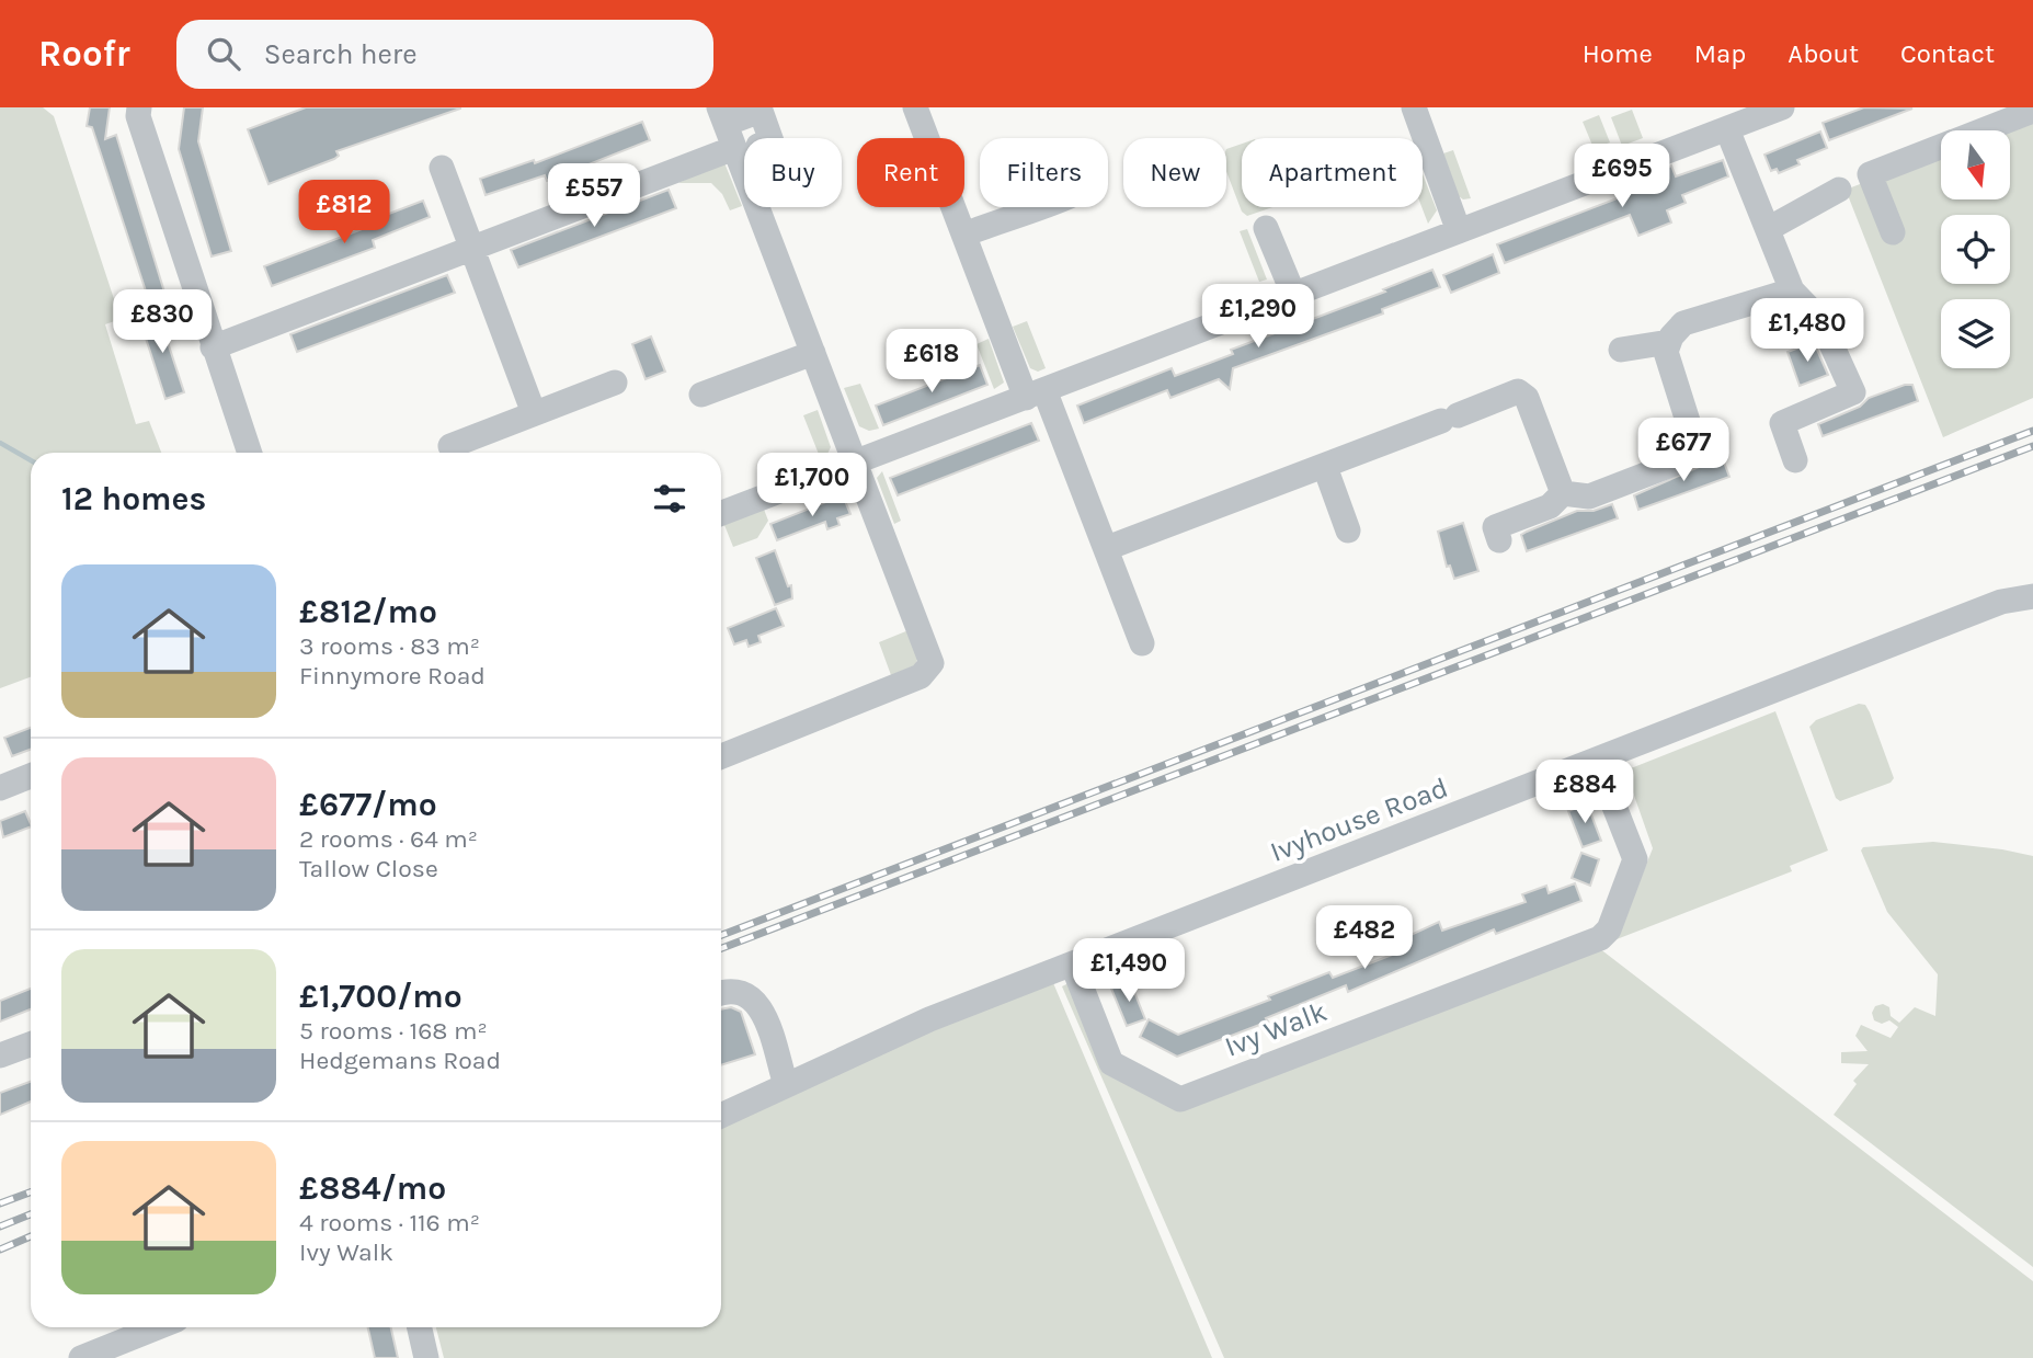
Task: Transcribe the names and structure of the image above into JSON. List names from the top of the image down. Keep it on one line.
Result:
{"streets":{"street":["Ivyhouse Road","Ivy Walk"]},"crossings":[["Ivyhouse Road","Ivy Walk"]],"north":"bottom","page":{"header":"Roofr","search":"Search here","nav":["Home","Map","About","Contact"],"chip":["Buy","Rent","Filters","New","Apartment"],"price":["£695","£557","£812","£1,290","£830","£1,480","£618","£677","£1,700","£884","£482","£1,490"],"heading":"12 homes","list":[{"name":"£812/mo","note":"3 rooms · 83 m² · Finnymore Road"},{"name":"£677/mo","note":"2 rooms · 64 m² · Tallow Close"},{"name":"£1,700/mo","note":"5 rooms · 168 m² · Hedgemans Road"},{"name":"£884/mo","note":"4 rooms · 116 m² · Ivy Walk"}]}}
